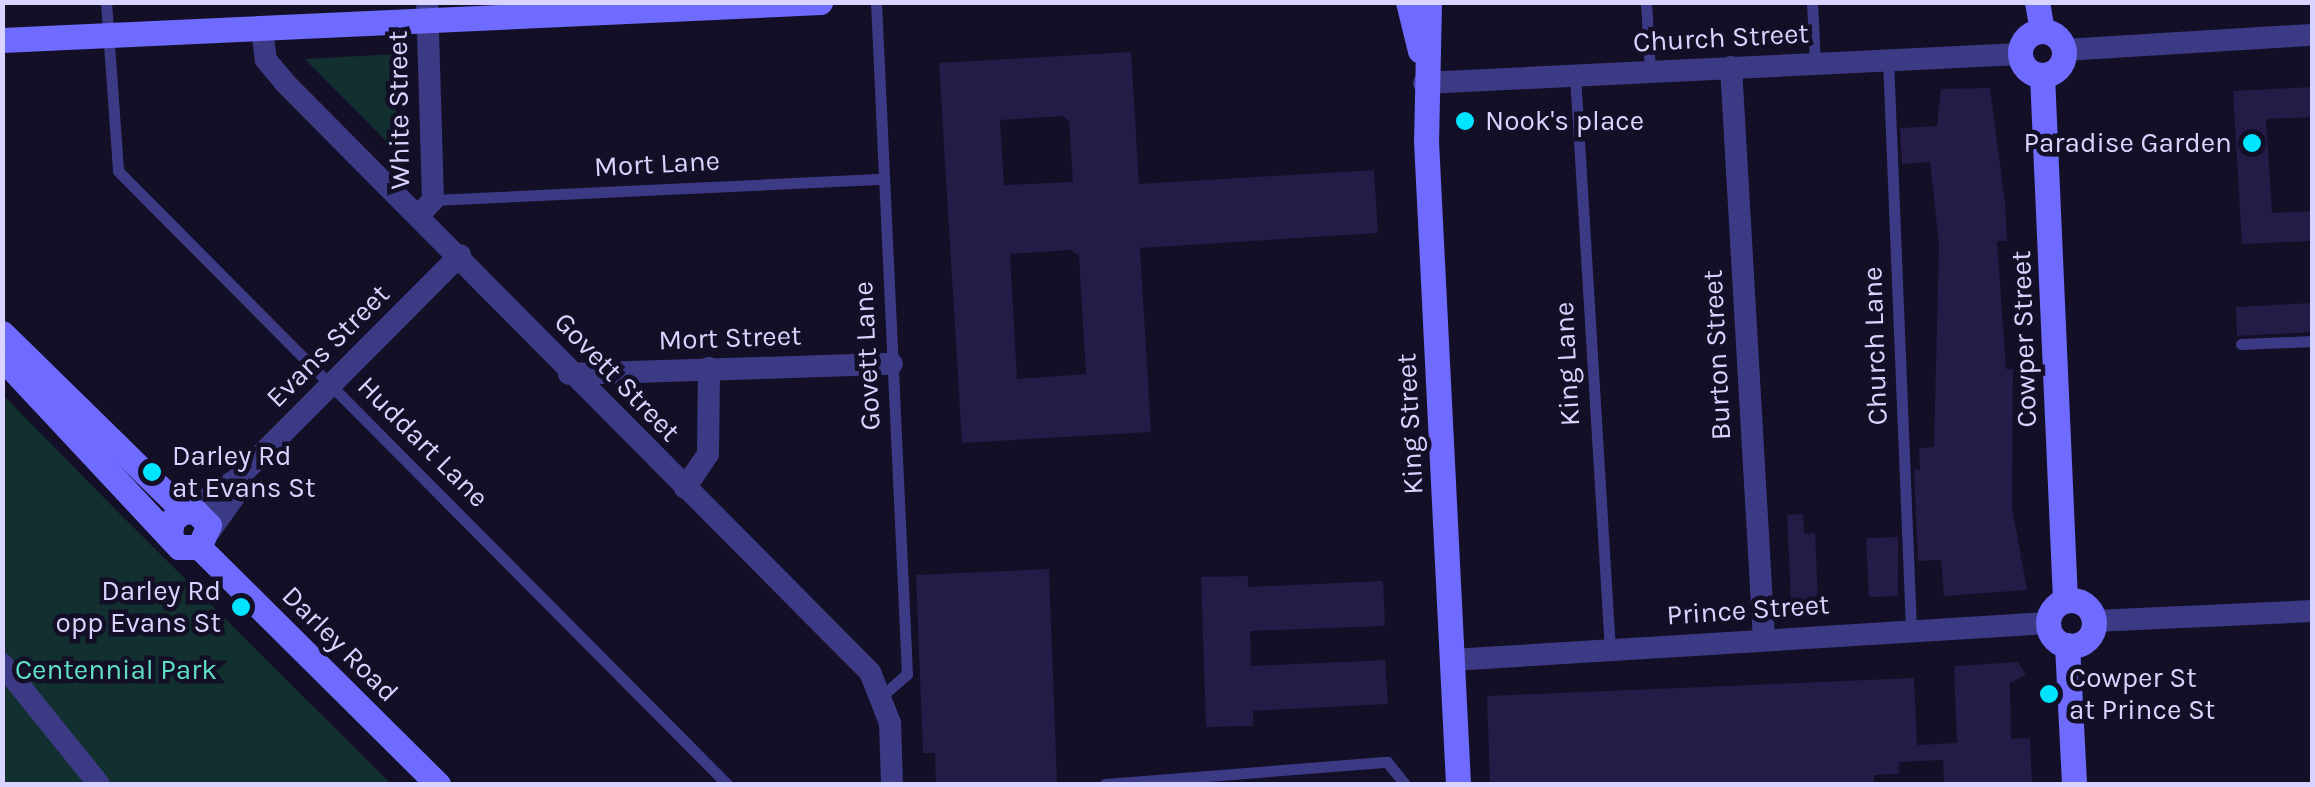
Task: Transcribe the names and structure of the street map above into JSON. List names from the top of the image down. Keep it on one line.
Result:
{"streets":{"main road":["Cowper Street","King Street","Darley Road"],"street":["Church Street","White Street","Mort Street","Evans Street","Burton Street","Govett Street","Prince Street"],"lane":["Mort Lane","Church Lane","Govett Lane","King Lane","Huddart Lane"]},"crossings":[["Church Street","Cowper Street"],["Church Street","Church Lane"],["Church Street","Burton Street"],["Church Street","King Lane"],["Church Street","King Street"],["White Street","Mort Lane"],["White Street","Govett Street"],["Mort Lane","Govett Lane"],["Mort Lane","Govett Street"],["Mort Street","Govett Lane"],["Mort Street","Govett Street"],["Cowper Street","Prince Street"],["Evans Street","Govett Street"],["Evans Street","Huddart Lane"],["Evans Street","Darley Road"],["Church Lane","Prince Street"],["Burton Street","Prince Street"],["Govett Lane","Govett Street"],["King Lane","Prince Street"],["King Street","Prince Street"]],"parks":["Centennial Park"],"places":["Nook's place","Paradise Garden","Darley Rd at Evans St","Darley Rd opp Evans St","Cowper St at Prince St"]}
